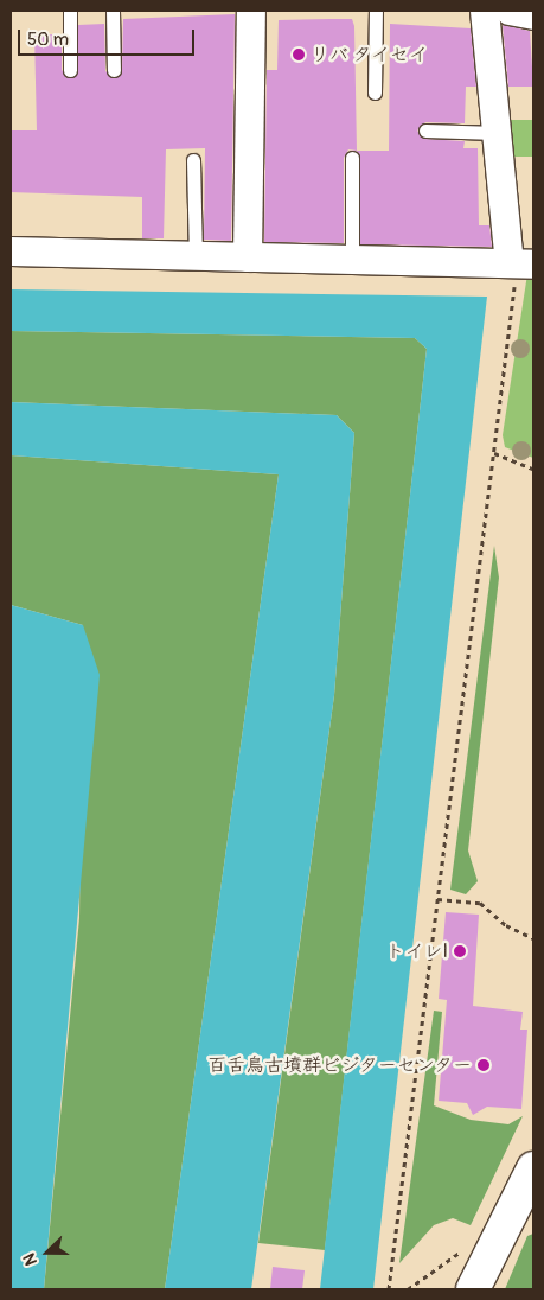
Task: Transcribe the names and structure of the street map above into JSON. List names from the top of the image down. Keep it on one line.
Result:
{"places":["リバ タイセイ","トイレI","百舌鳥古墳群ビジターセンター"],"scale_bar":"50 m","north":"left"}
